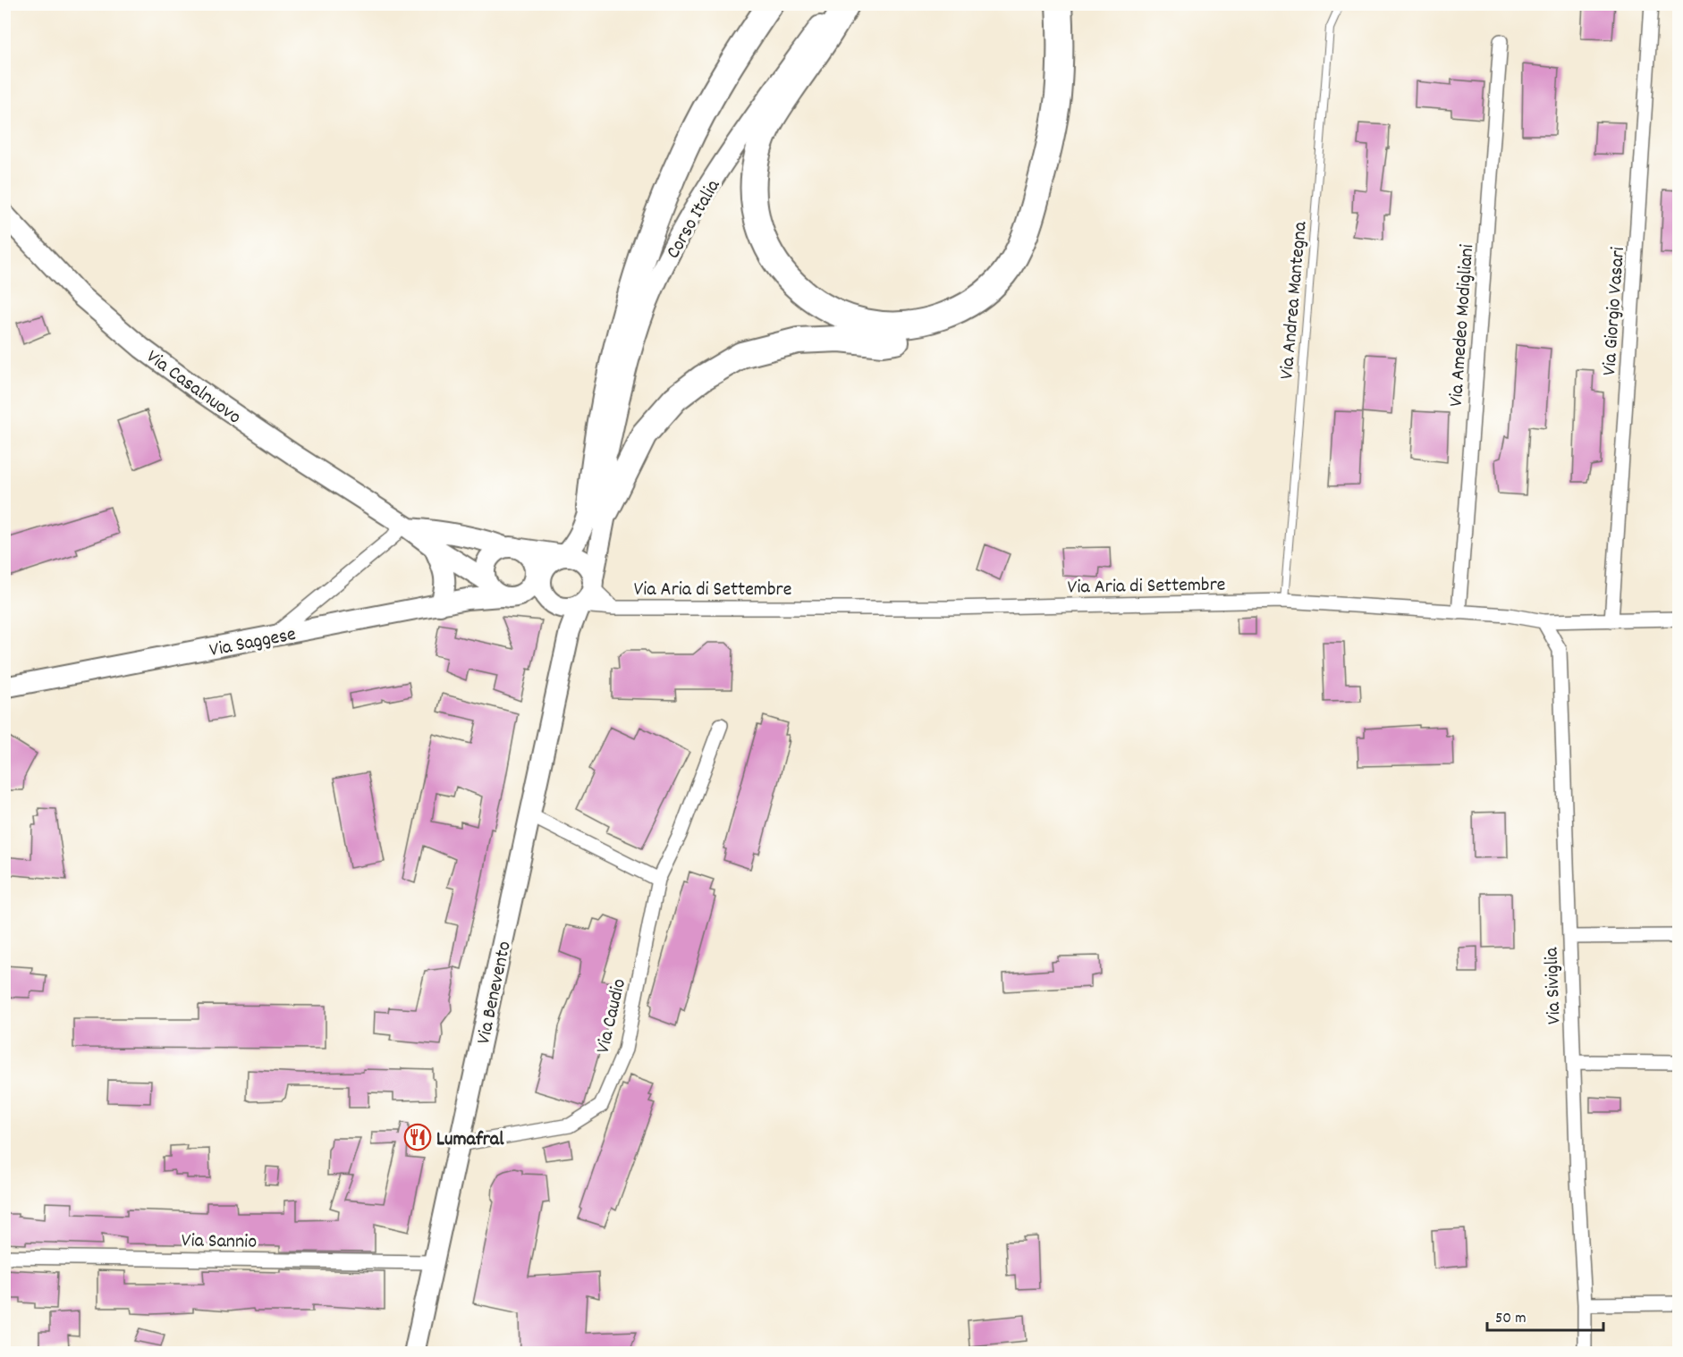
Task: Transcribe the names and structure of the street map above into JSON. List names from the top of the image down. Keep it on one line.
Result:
{"streets":{"main road":["Corso Italia","Via Casalnuovo","Via Saggese","Via Benevento"],"street":["Via Giorgio Vasari","Via Amedeo Modigliani","Via Aria di Settembre","Via Siviglia","Via Caudio","Via Sannio"],"lane":["Via Andrea Mantegna"]},"crossings":[["Via Andrea Mantegna","Via Aria di Settembre"],["Via Giorgio Vasari","Via Aria di Settembre"],["Via Amedeo Modigliani","Via Aria di Settembre"],["Via Casalnuovo","Via Saggese"],["Via Aria di Settembre","Via Siviglia"],["Via Aria di Settembre","Via Benevento"],["Via Benevento","Via Caudio"],["Via Benevento","Via Sannio"]],"places":{"restaurant":["Lumafral"]},"scale_bar":"50 m"}
